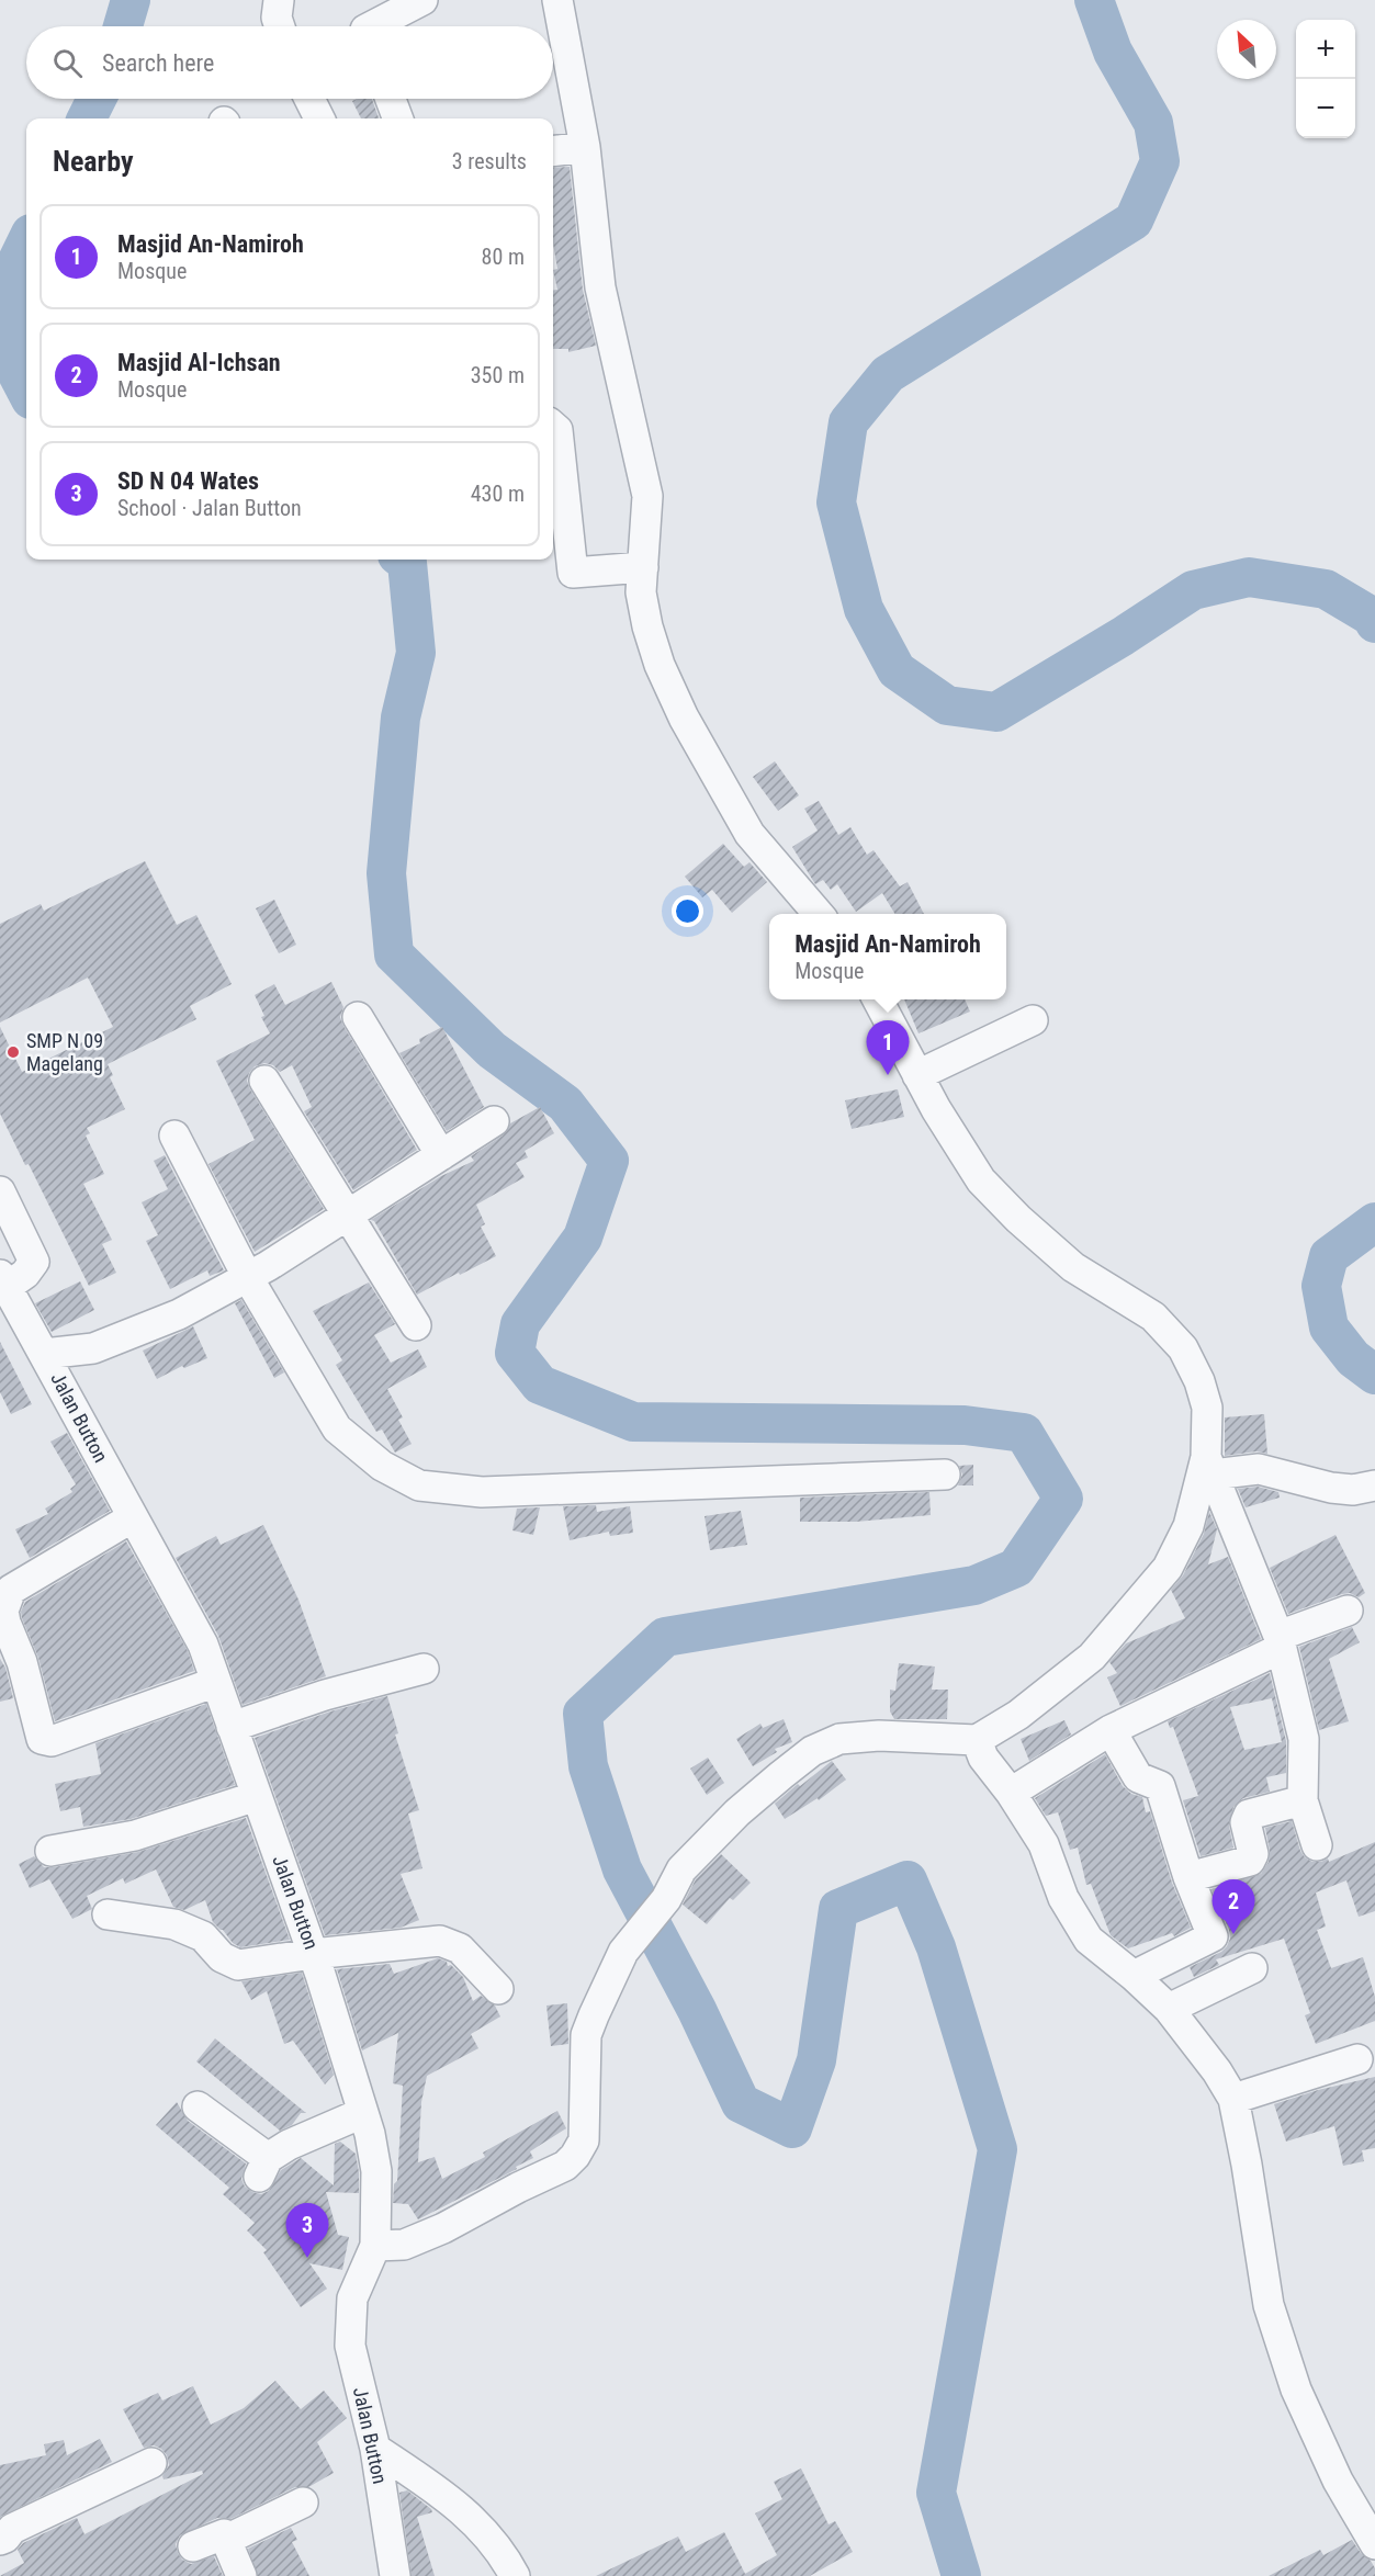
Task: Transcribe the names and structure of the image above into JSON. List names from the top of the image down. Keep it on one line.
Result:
{"streets":{"street":["Jalan Button"]},"places":["SMP N 09 Magelang"],"north":"top left","page":{"map_buttons":["+","−"],"search":"Search here","heading":["Nearby","3 results"],"list":[{"mark":"1","name":"Masjid An-Namiroh","note":"Mosque","value":"80 m"},{"mark":"2","name":"Masjid Al-Ichsan","note":"Mosque","value":"350 m"},{"mark":"3","name":"SD N 04 Wates","note":"School · Jalan Button","value":"430 m"}],"popup":["Masjid An-Namiroh","Mosque"],"pins":["1","2","3"]}}
